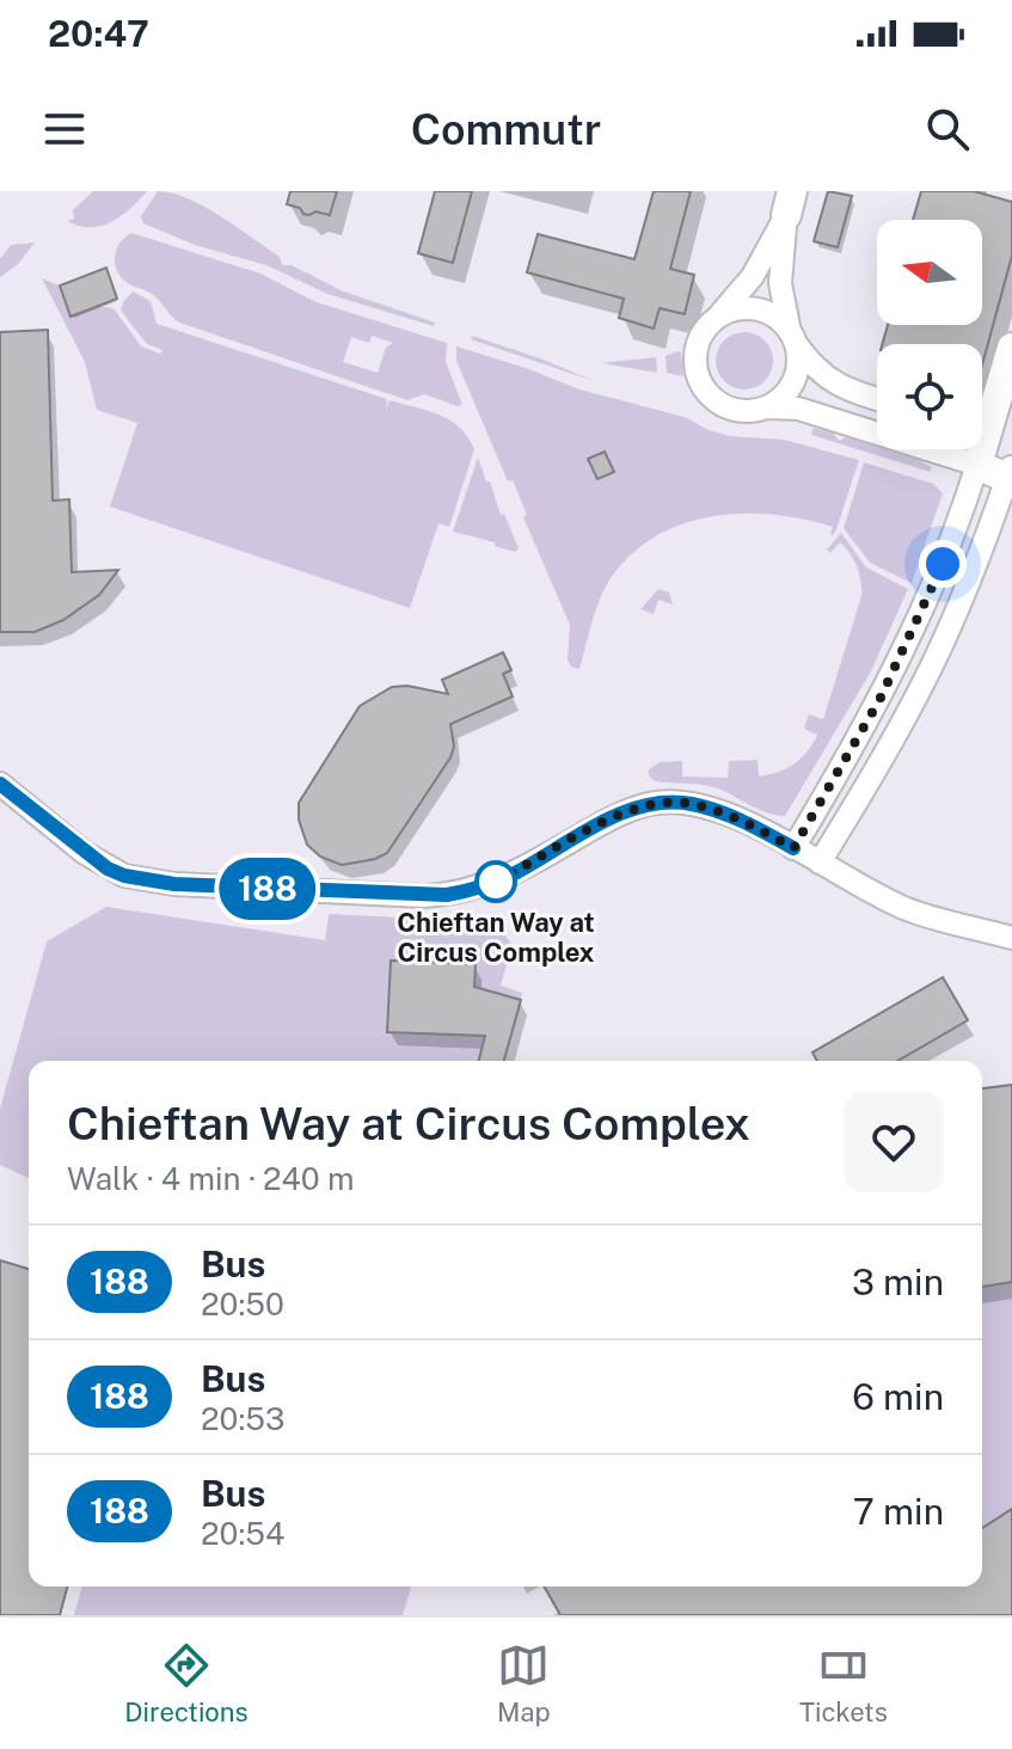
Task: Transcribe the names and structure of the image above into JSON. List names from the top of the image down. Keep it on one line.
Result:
{"places":["Chieftan Way at Circus Complex"],"lines":["bus line 188"],"north":"left","page":{"status":"20:47","header":"Commutr","on_map":"188","heading":["Chieftan Way at Circus Complex","Walk · 4 min · 240 m"],"list":[{"mark":"188","name":"Bus","note":"20:50","value":"3 min"},{"mark":"188","name":"Bus","note":"20:53","value":"6 min"},{"mark":"188","name":"Bus","note":"20:54","value":"7 min"}],"tabs":["Directions","Map","Tickets"]}}
